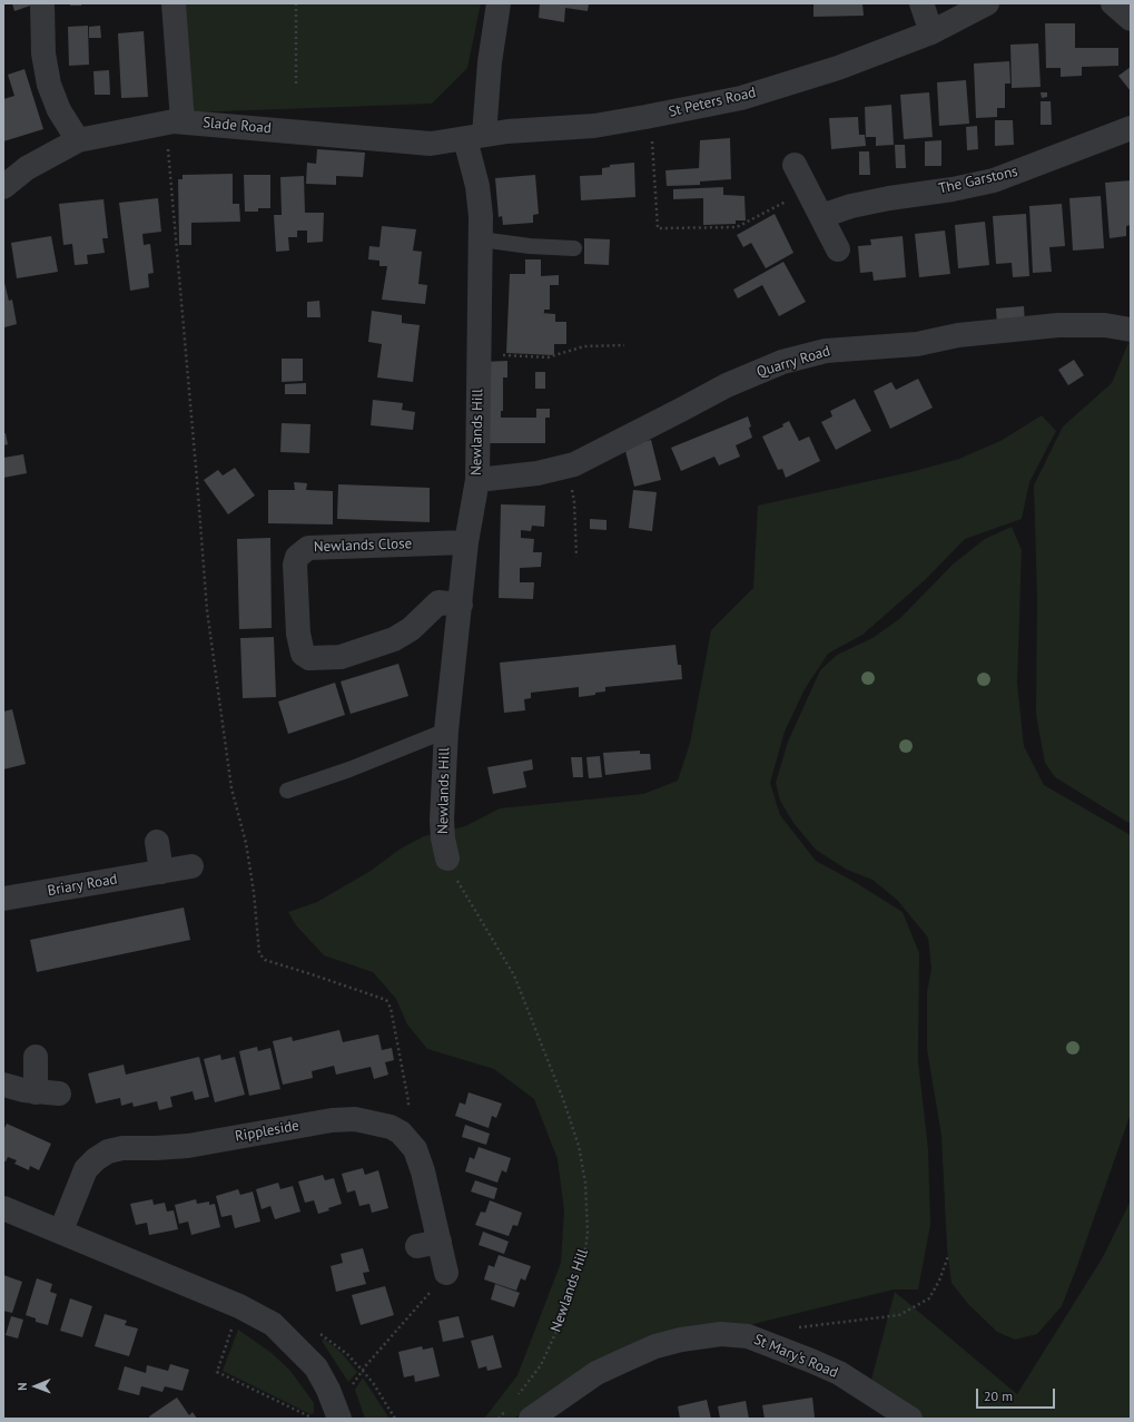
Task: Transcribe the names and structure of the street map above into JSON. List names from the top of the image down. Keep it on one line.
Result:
{"streets":{"street":["St Peters Road","Slade Road","The Garstons","Quarry Road","Newlands Hill","Newlands Close","Briary Road","Rippleside","St Mary's Road"]},"crossings":[["St Peters Road","Slade Road"],["St Peters Road","Newlands Hill"],["Slade Road","Newlands Hill"],["Quarry Road","Newlands Hill"],["Newlands Hill","Newlands Close"]],"scale_bar":"20 m","north":"left"}
